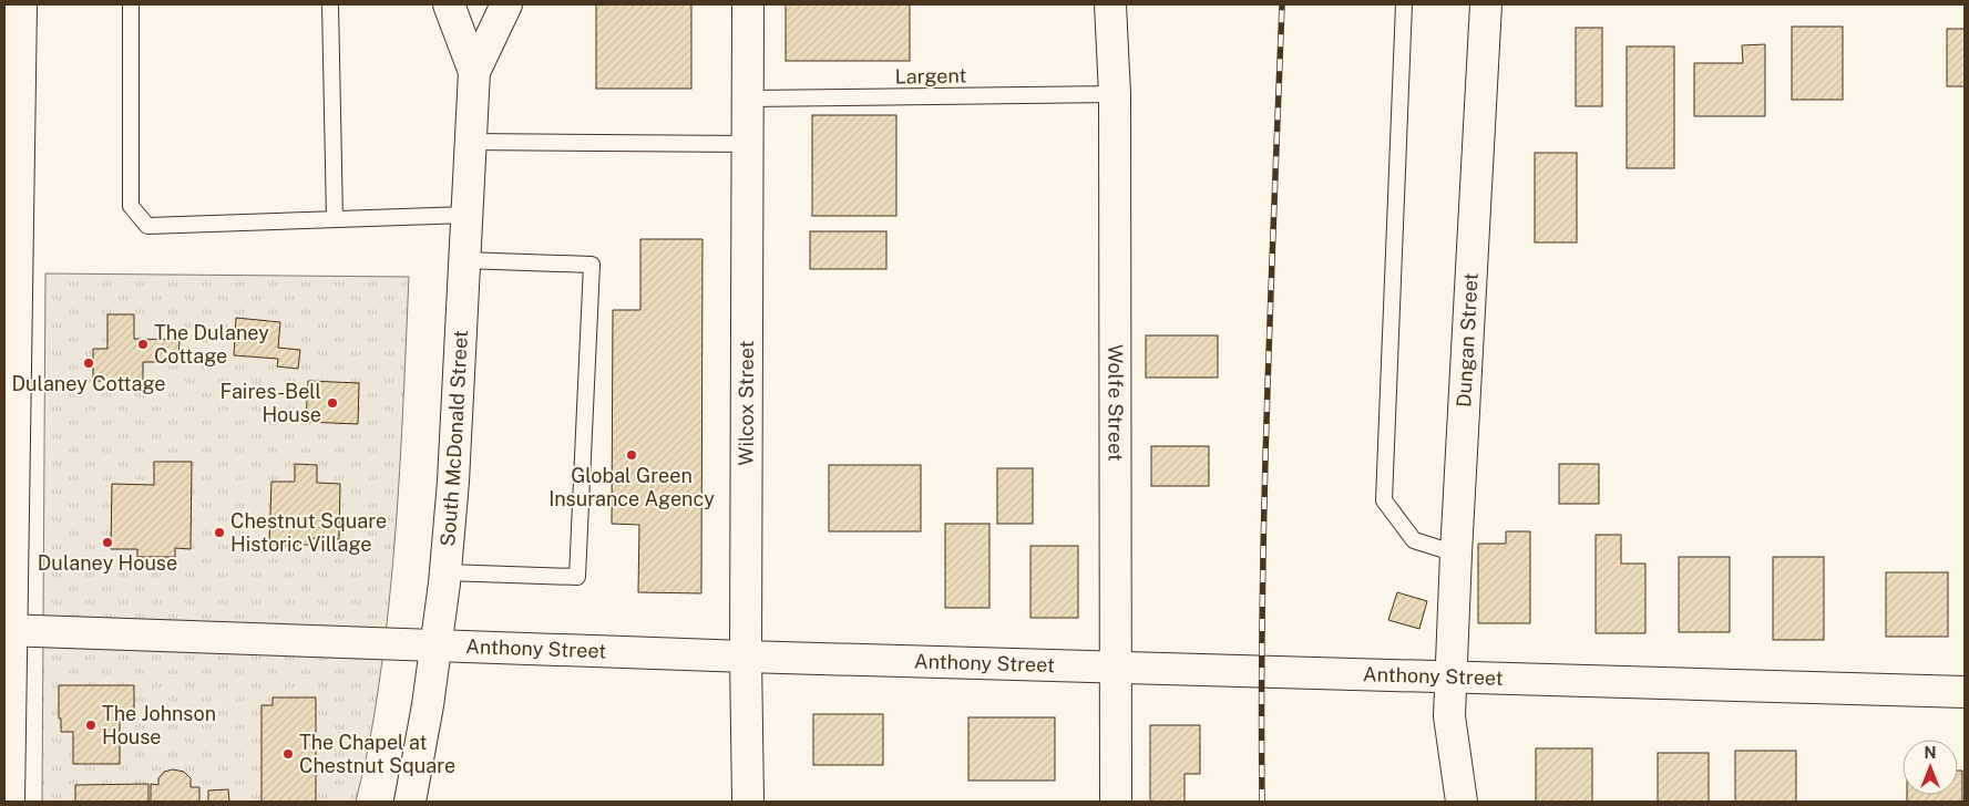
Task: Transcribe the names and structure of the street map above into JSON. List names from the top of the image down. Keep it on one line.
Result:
{"streets":{"street":["Dungan Street","Wilcox Street","Wolfe Street","South McDonald Street","Anthony Street"],"lane":["Largent"]},"crossings":[["Largent","Wilcox Street"],["Largent","Wolfe Street"],["Dungan Street","Anthony Street"],["Wilcox Street","Anthony Street"],["Wolfe Street","Anthony Street"],["South McDonald Street","Anthony Street"]],"places":["The Dulaney Cottage","Dulaney Cottage","Faires-Bell House","Global Green Insurance Agency","Chestnut Square Historic Village","Dulaney House","The Johnson House","The Chapel at Chestnut Square"],"north":"top"}
